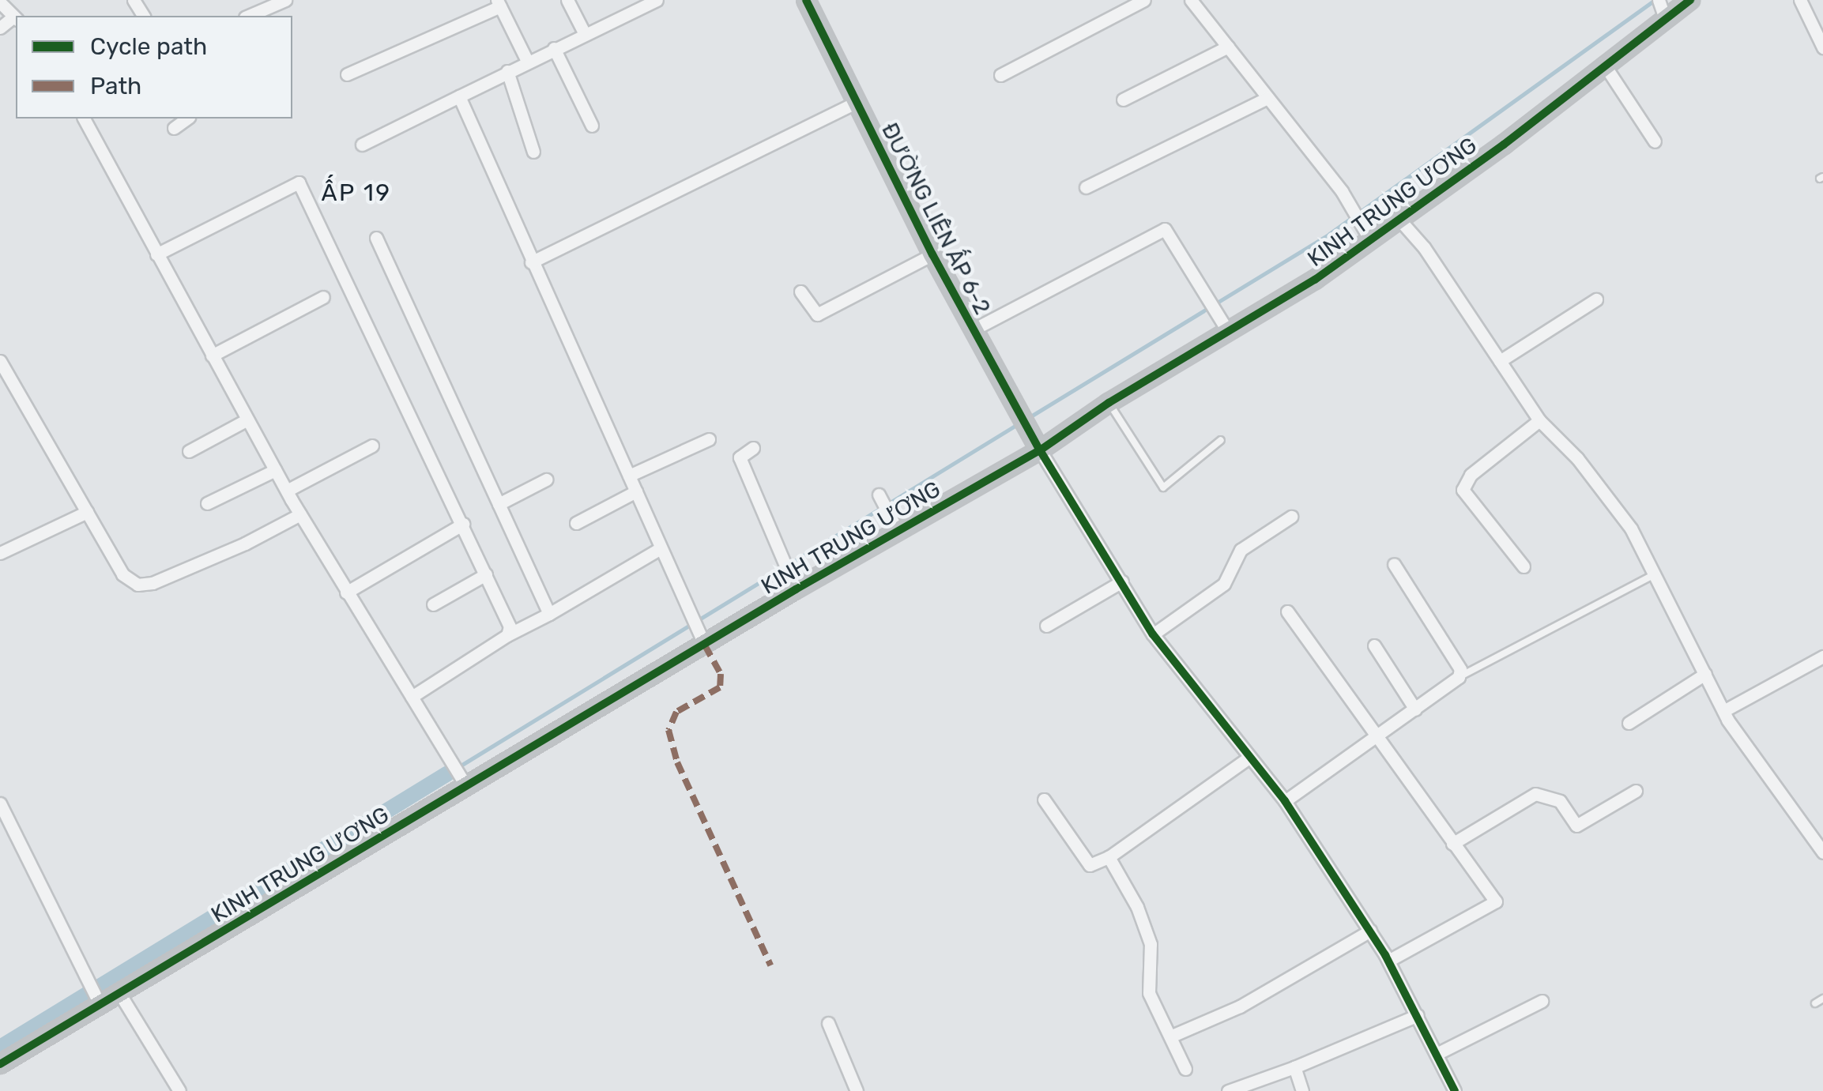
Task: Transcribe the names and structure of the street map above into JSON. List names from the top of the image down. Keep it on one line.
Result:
{"streets":{"street":["KINH TRUNG ƯƠNG","ĐƯỜNG LIÊN ẤP 6-2"]},"crossings":[["KINH TRUNG ƯƠNG","ĐƯỜNG LIÊN ẤP 6-2"]],"districts":["ẤP 19"],"legend":["Cycle path","Path"]}
